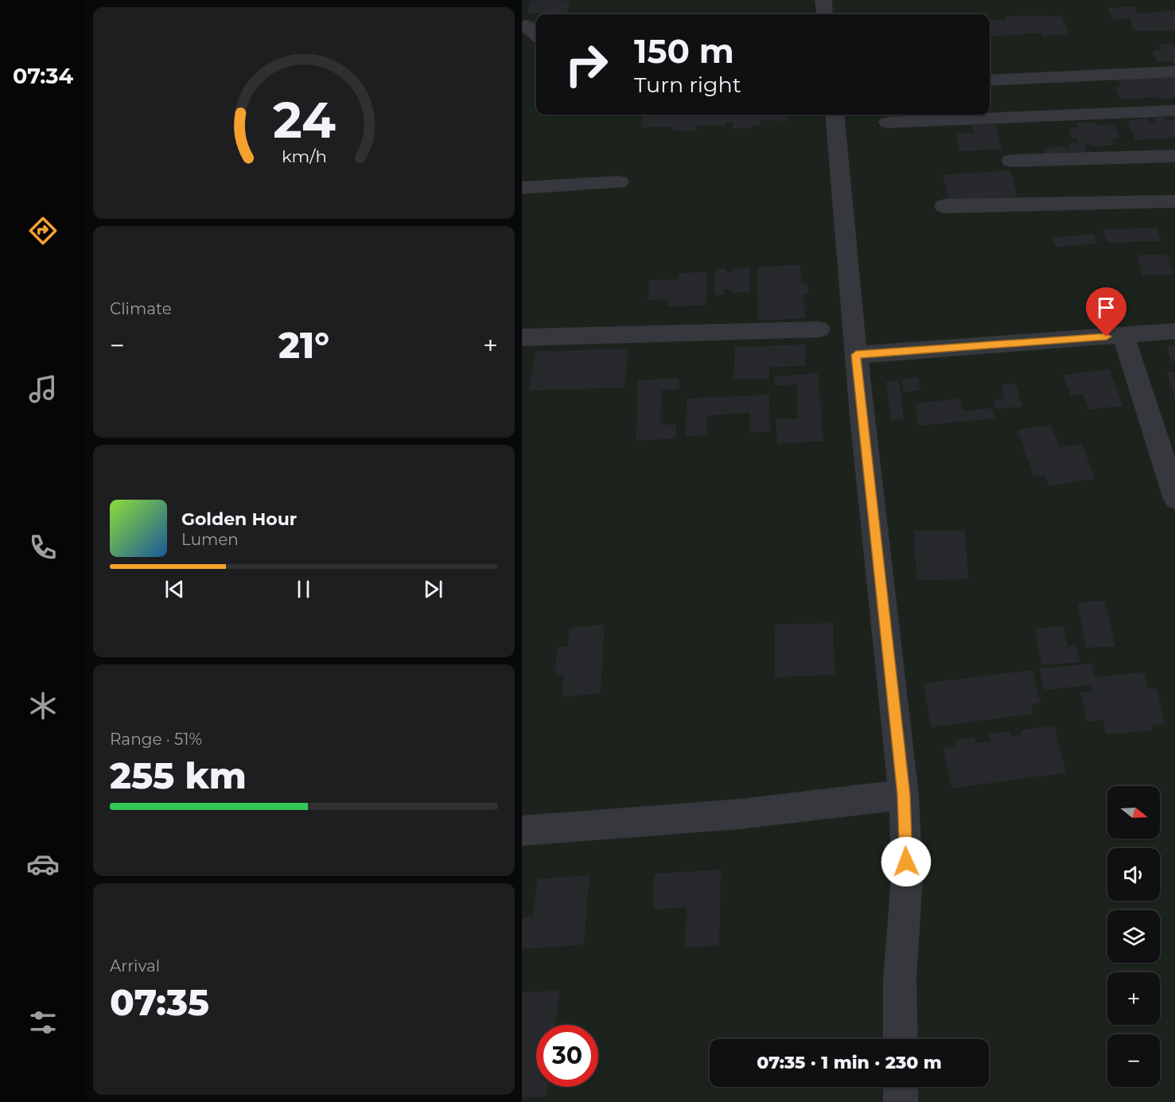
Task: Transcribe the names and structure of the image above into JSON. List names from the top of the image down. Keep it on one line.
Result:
{"north":"right","page":{"tabs":"07:34","turn":["150 m","Turn right"],"tile":["Climate",["Range · 51%","255 km"],["Arrival","07:35"]],"heat":["−","21°","+"],"song":["Golden Hour","Lumen"],"map_buttons":["+","−"],"limit":"30","trip":"07:35 · 1 min · 230 m","gauge":["24","km/h"]}}
